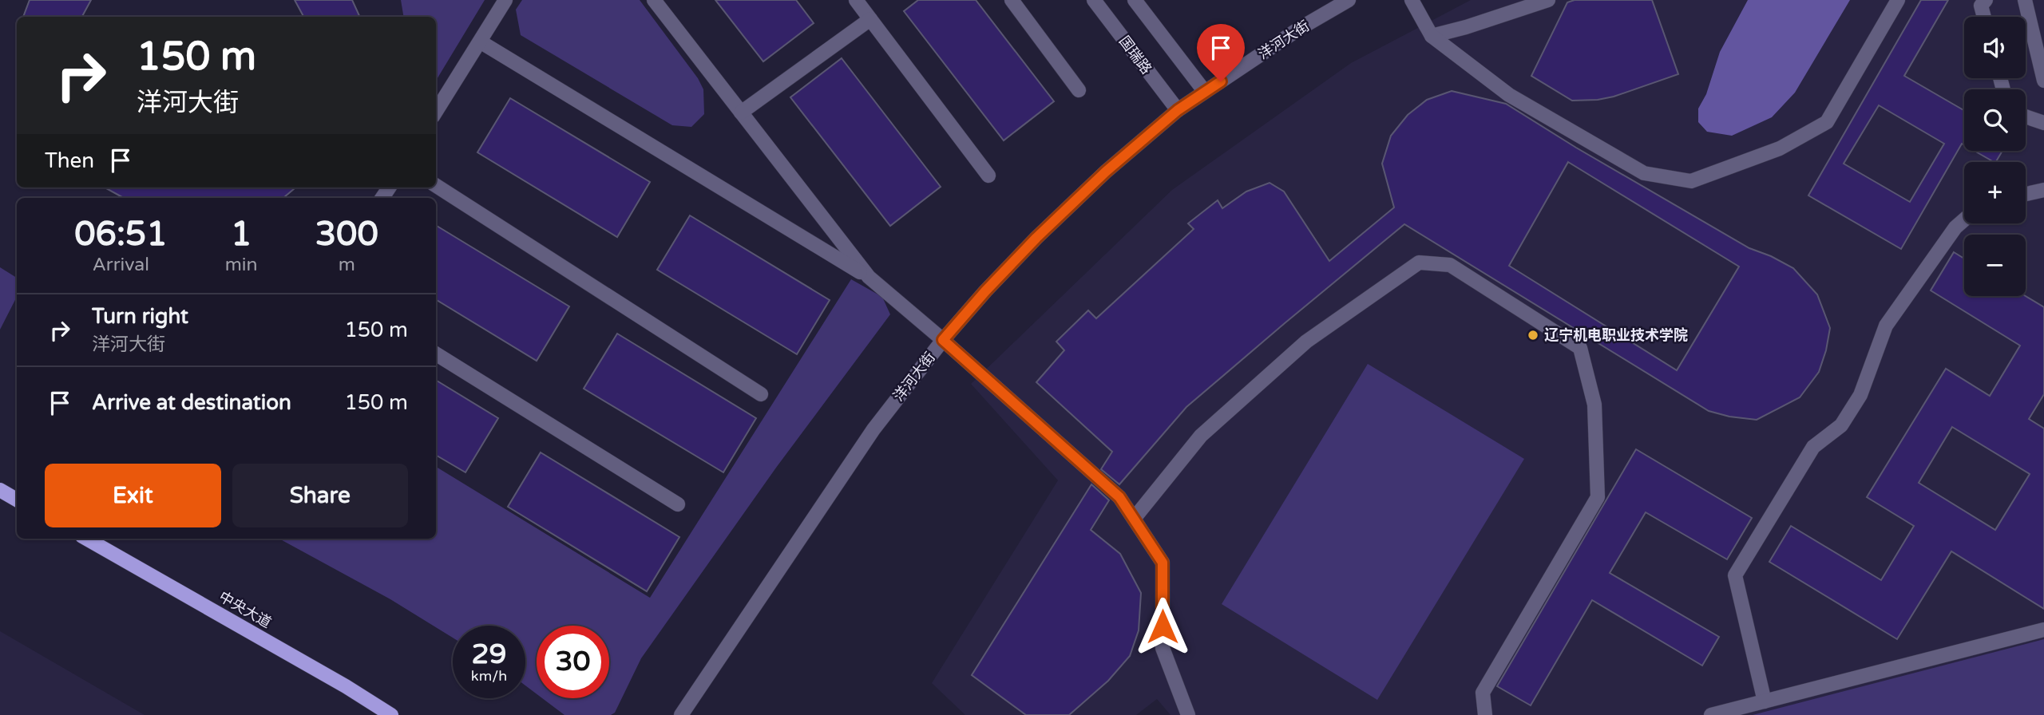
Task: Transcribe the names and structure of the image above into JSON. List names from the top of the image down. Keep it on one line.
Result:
{"streets":{"main road":["中央大道"],"street":["洋河大街","国瑞路"]},"crossings":[["洋河大街","国瑞路"]],"places":["辽宁机电职业技术学院"],"page":{"map_buttons":["+","−"],"turn":["150 m","洋河大街"],"then":"Then","eta":["06:51","Arrival","1","min","300","m"],"list":[{"name":"Turn right","note":"洋河大街","value":"150 m"},{"name":"Arrive at destination","value":"150 m"}],"buttons":["Exit","Share"],"speed":"29 km/h","limit":"30"}}
